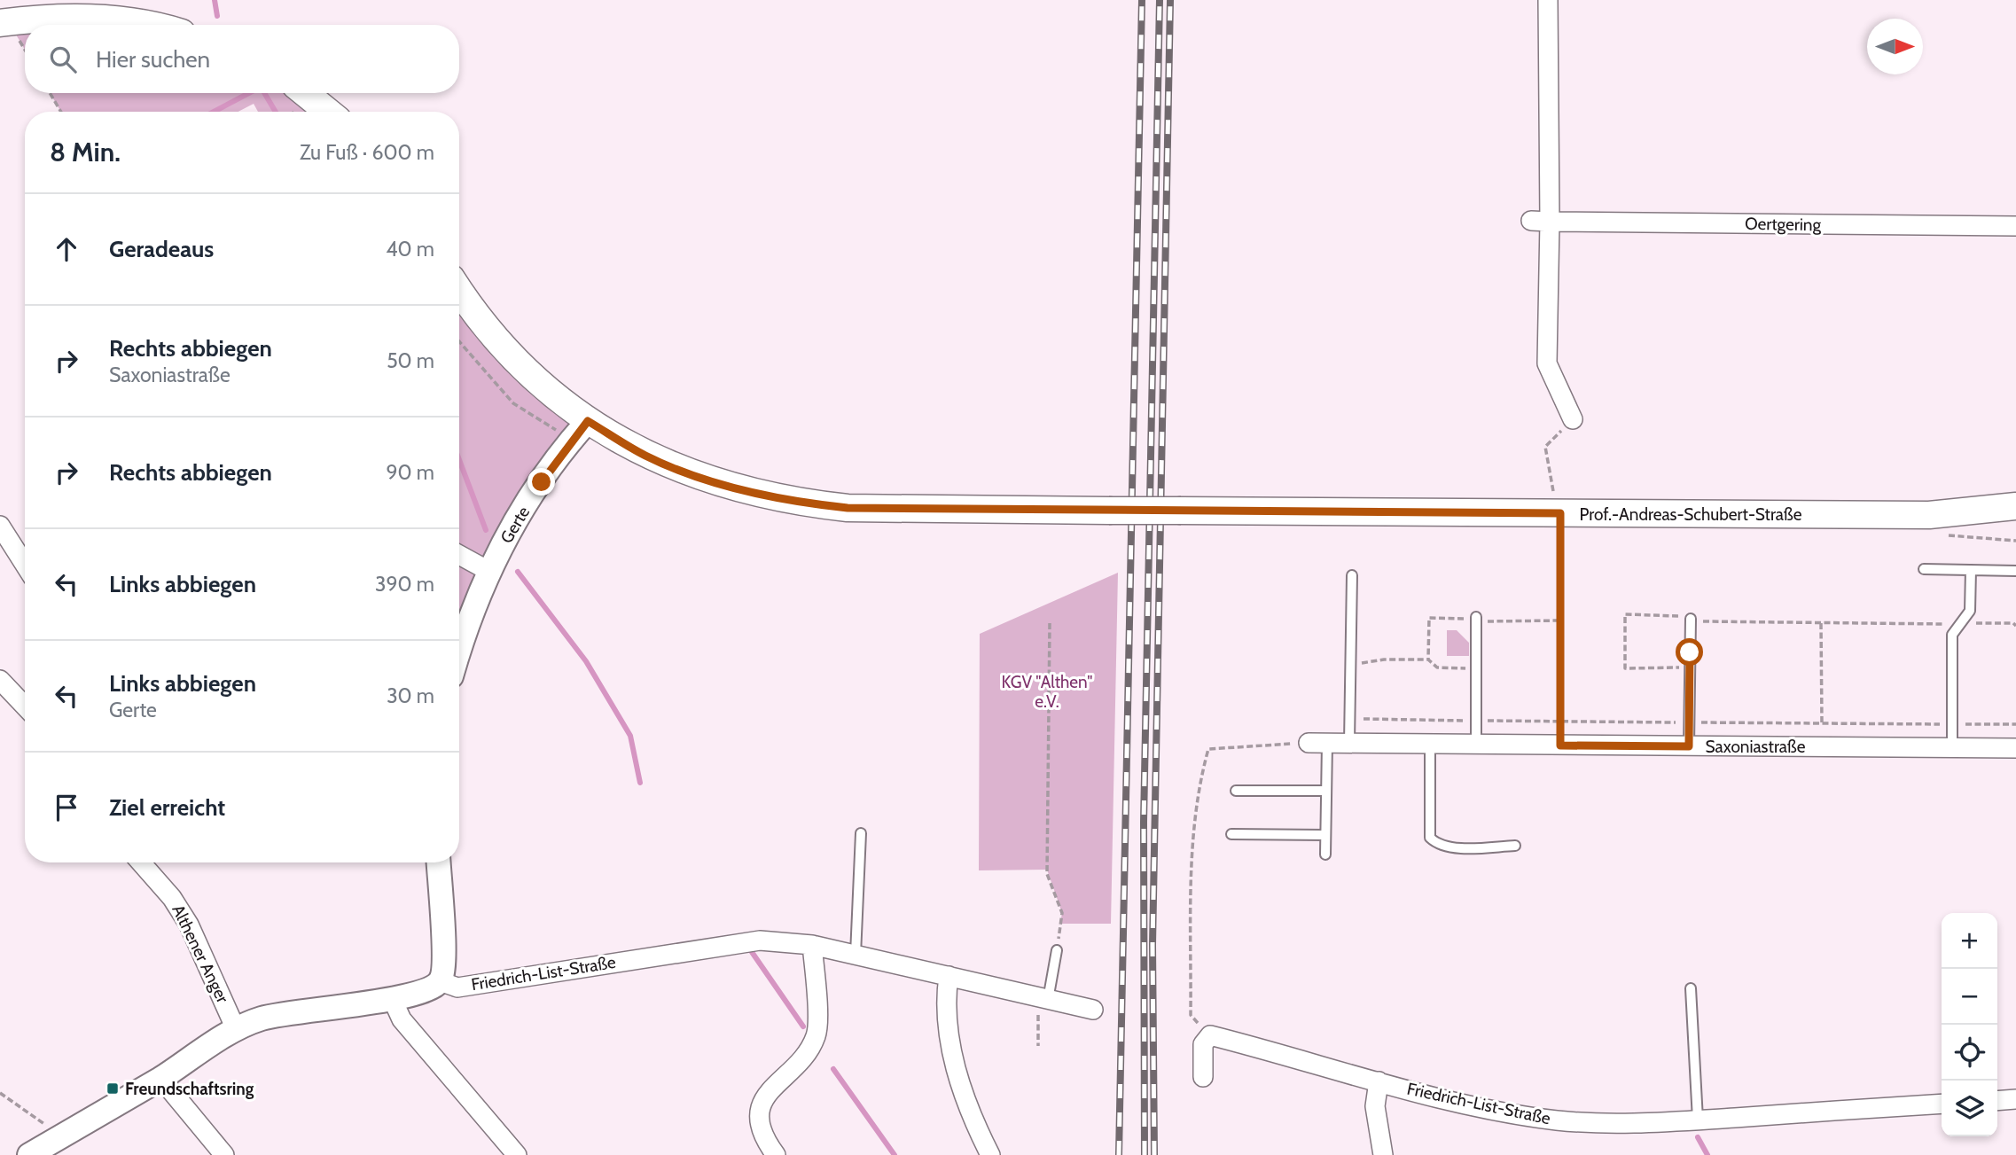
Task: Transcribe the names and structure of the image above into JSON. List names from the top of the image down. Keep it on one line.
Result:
{"streets":{"main road":["Prof.-Andreas-Schubert-Straße"],"street":["Oertgering","Gerte","Saxoniastraße","Althener Anger","Friedrich-List-Straße"]},"crossings":[["Prof.-Andreas-Schubert-Straße","Gerte"]],"parks":["KGV \"Althen\" e.V."],"places":{"transit":["Freundschaftsring"]},"north":"right","page":{"search":"Hier suchen","heading":["8 Min.","Zu Fuß · 600 m"],"list":[["Geradeaus","40 m"],["Rechts abbiegen","Saxoniastraße","50 m"],["Rechts abbiegen","90 m"],["Links abbiegen","390 m"],["Links abbiegen","Gerte","30 m"],"Ziel erreicht"],"map_buttons":["+","−"]}}
